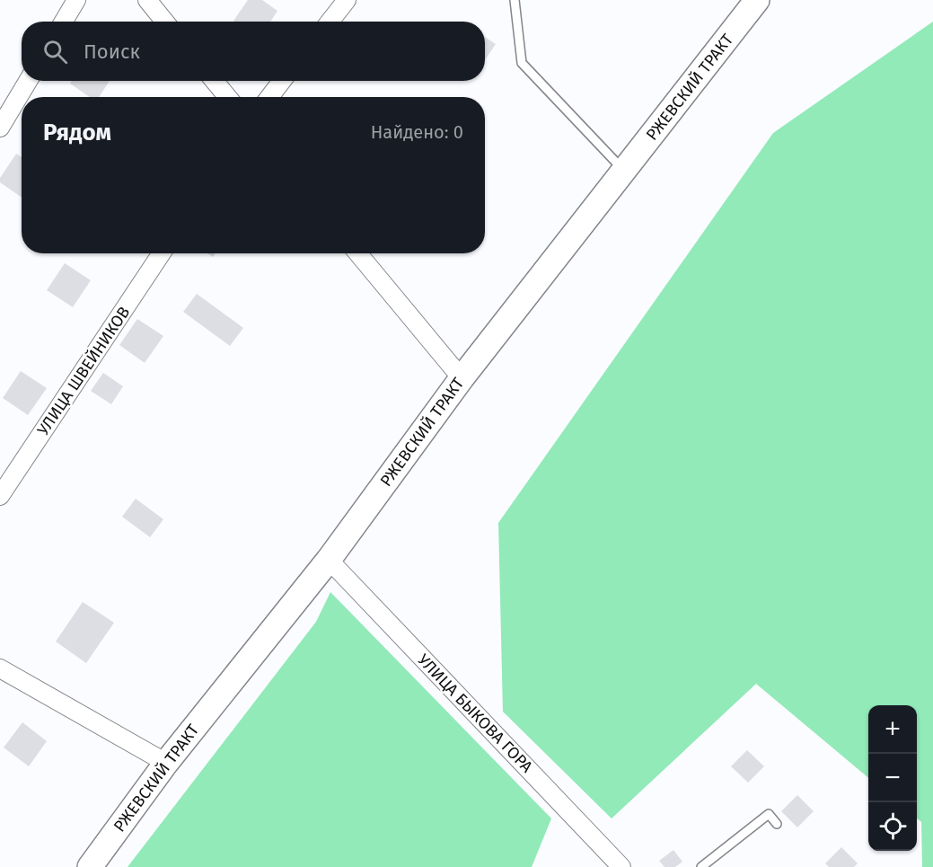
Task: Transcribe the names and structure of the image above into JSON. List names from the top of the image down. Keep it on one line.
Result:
{"streets":{"main road":["РЖЕВСКИЙ ТРАКТ"],"street":["УЛИЦА ШВЕЙНИКОВ","УЛИЦА БЫКОВА ГОРА"]},"crossings":[["РЖЕВСКИЙ ТРАКТ","УЛИЦА БЫКОВА ГОРА"]],"page":{"search":"Поиск","heading":["Рядом","Найдено: 0"],"map_buttons":["+","−"]}}
